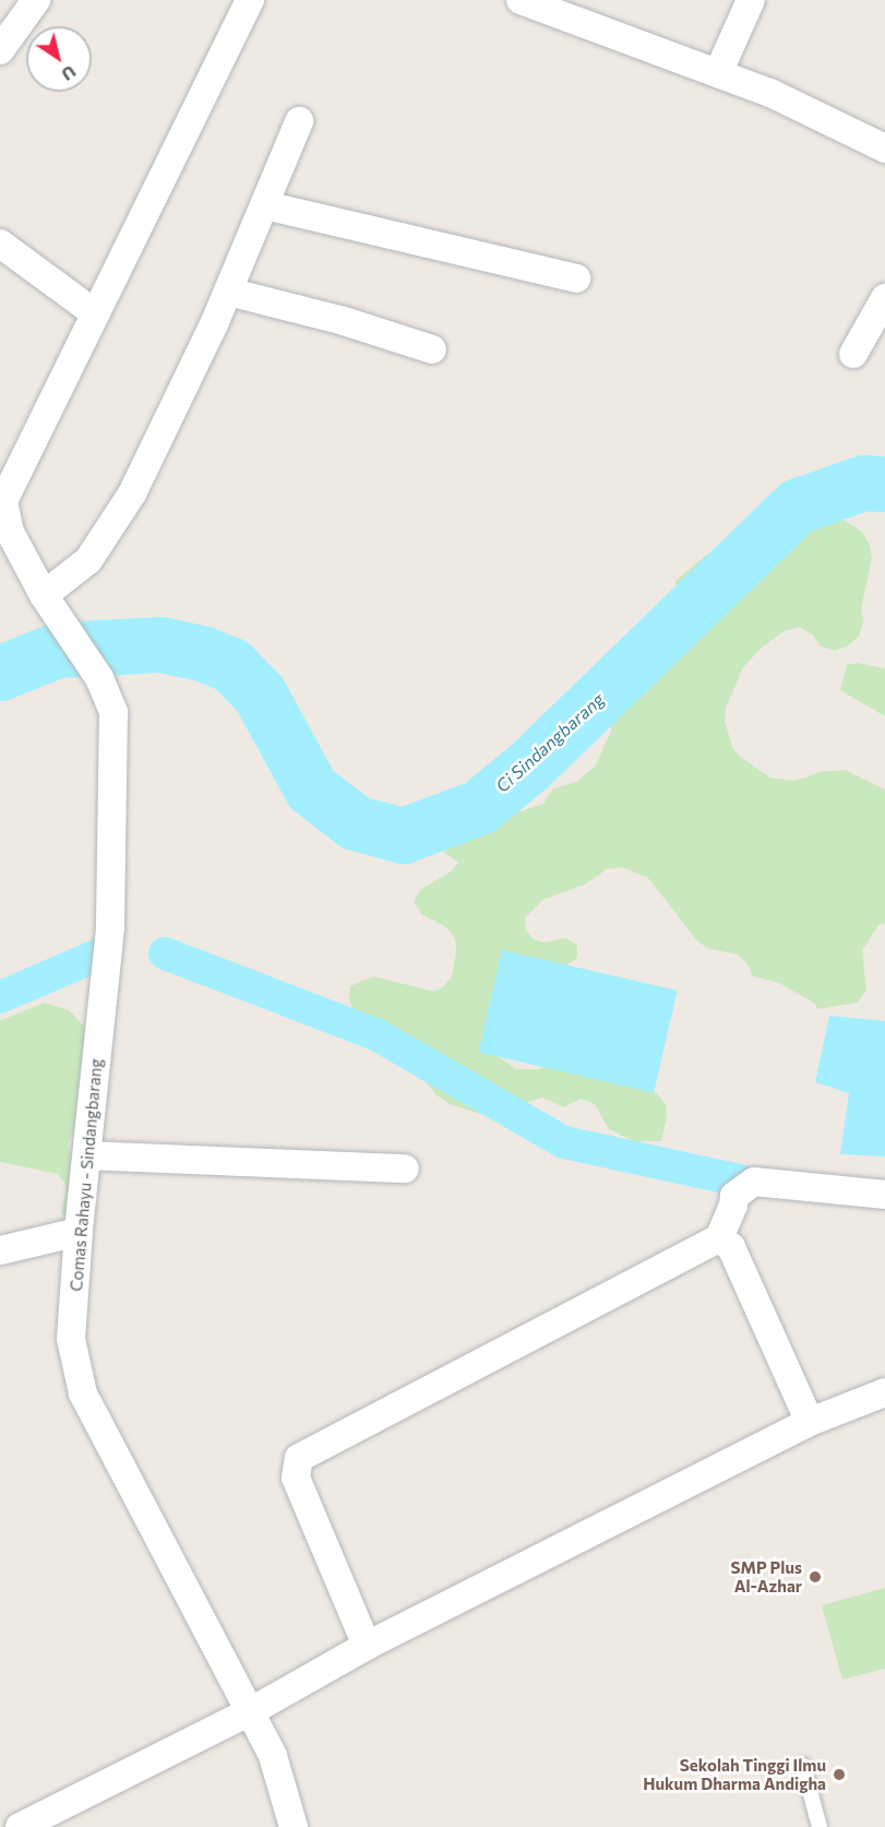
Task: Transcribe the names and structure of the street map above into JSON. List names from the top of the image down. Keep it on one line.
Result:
{"streets":{"street":["Comas Rahayu - Sindangbarang"]},"water":["Ci Sindangbarang"],"places":["SMP Plus Al-Azhar","Sekolah Tinggi Ilmu Hukum Dharma Andigha"],"north":"bottom right"}
